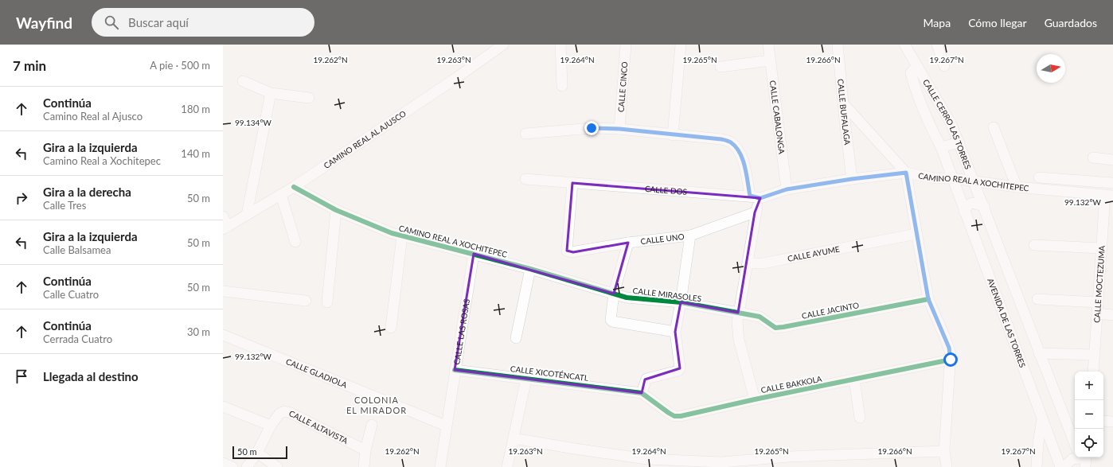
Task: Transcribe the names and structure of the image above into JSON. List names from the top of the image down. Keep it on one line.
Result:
{"streets":{"street":["CALLE CINCO","CALLE BUFALAGA","CALLE CABALONGA","CALLE CERRO LAS TORRES","CAMINO REAL AL AJUSCO","CAMINO REAL A XOCHITEPEC","CALLE DOS","CALLE UNO","CALLE AYUME","CALLE MOCTEZUMA","CALLE MIRASOLES","CALLE JACINTO","AVENIDA DE LAS TORRES","CALLE LAS ROSAS","CALLE GLADIOLA","CALLE XICOTÉNCATL","CALLE BAKKOLA","CALLE ALTAVISTA"]},"crossings":[["CALLE BUFALAGA","CAMINO REAL A XOCHITEPEC"],["CALLE CABALONGA","CAMINO REAL A XOCHITEPEC"],["CALLE CERRO LAS TORRES","CAMINO REAL A XOCHITEPEC"],["CALLE CERRO LAS TORRES","AVENIDA DE LAS TORRES"],["CAMINO REAL AL AJUSCO","CAMINO REAL A XOCHITEPEC"],["CAMINO REAL A XOCHITEPEC","CALLE DOS"],["CAMINO REAL A XOCHITEPEC","CALLE MOCTEZUMA"],["CAMINO REAL A XOCHITEPEC","CALLE MIRASOLES"],["CAMINO REAL A XOCHITEPEC","AVENIDA DE LAS TORRES"],["CAMINO REAL A XOCHITEPEC","CALLE LAS ROSAS"],["CALLE DOS","CALLE UNO"],["CALLE MIRASOLES","CALLE JACINTO"],["CALLE LAS ROSAS","CALLE GLADIOLA"],["CALLE LAS ROSAS","CALLE XICOTÉNCATL"],["CALLE XICOTÉNCATL","CALLE BAKKOLA"]],"districts":["COLONIA EL MIRADOR"],"scale_bar":"50 m","north":"right","page":{"header":"Wayfind","search":"Buscar aquí","nav":["Mapa","Cómo llegar","Guardados"],"heading":["7 min","A pie · 500 m"],"list":[["Continúa","Camino Real al Ajusco","180 m"],["Gira a la izquierda","Camino Real a Xochitepec","140 m"],["Gira a la derecha","Calle Tres","50 m"],["Gira a la izquierda","Calle Balsamea","50 m"],["Continúa","Calle Cuatro","50 m"],["Continúa","Cerrada Cuatro","30 m"],"Llegada al destino"],"map_buttons":["+","−"],"scale":"50 m"},"coordinates":["19.262°N","19.263°N","19.264°N","19.265°N","19.266°N","19.267°N","99.134°W","99.132°W"]}
